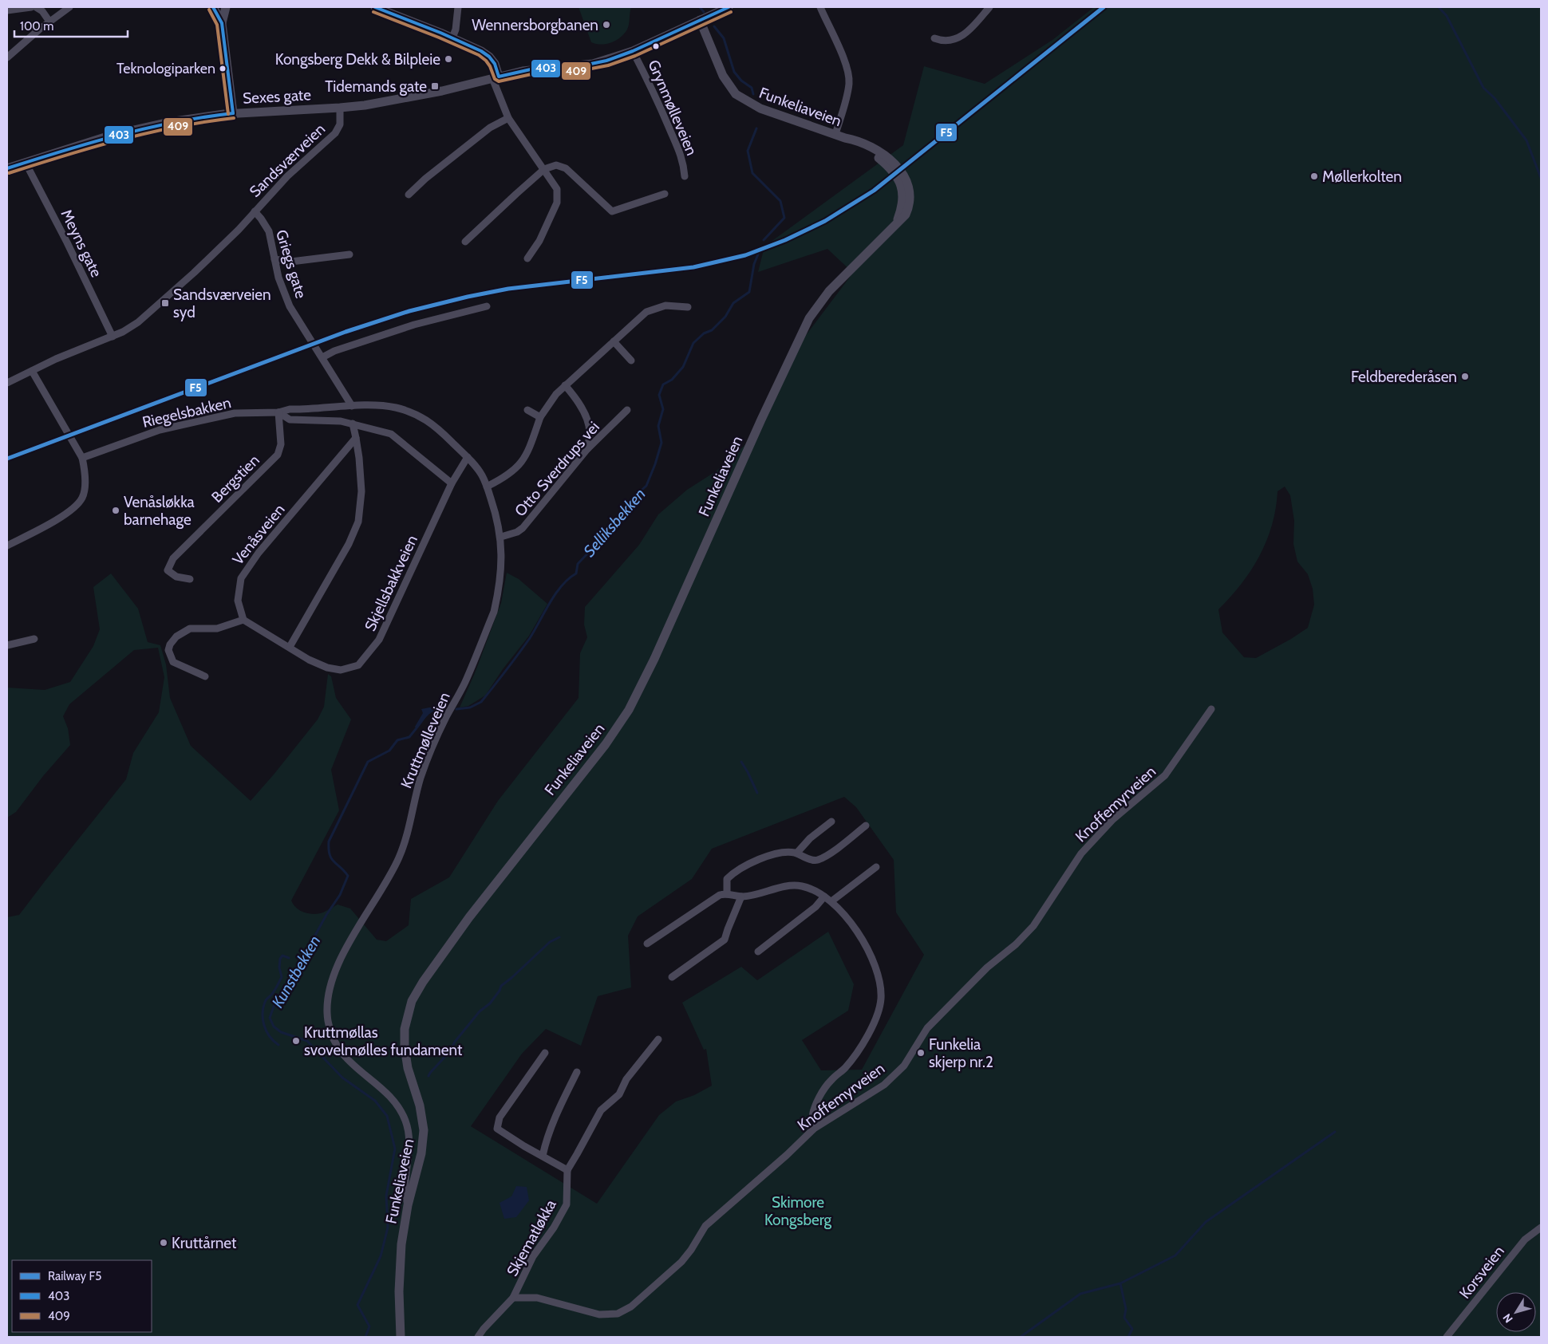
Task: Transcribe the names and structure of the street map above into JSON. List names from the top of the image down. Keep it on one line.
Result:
{"streets":{"street":["Sexes gate","Funkeliaveien","Grynmølleveien","Sandsværveien","Meyns gate","Griegs gate","Riegelsbakken","Otto Sverdrups vei","Bergstien","Venåsveien","Skjellsbakkveien","Kruttmølleveien","Knoffemyrveien","Skjematløkka","Korsveien"]},"crossings":[["Sexes gate","Sandsværveien"],["Sexes gate","Meyns gate"],["Funkeliaveien","Kruttmølleveien"],["Sandsværveien","Meyns gate"],["Sandsværveien","Griegs gate"],["Griegs gate","Kruttmølleveien"],["Riegelsbakken","Bergstien"],["Riegelsbakken","Skjellsbakkveien"],["Riegelsbakken","Kruttmølleveien"],["Otto Sverdrups vei","Kruttmølleveien"],["Bergstien","Kruttmølleveien"],["Venåsveien","Skjellsbakkveien"],["Skjellsbakkveien","Kruttmølleveien"],["Knoffemyrveien","Skjematløkka"]],"water":["Selliksbekken","Kunstbekken"],"parks":["Skimore Kongsberg"],"places":{"other":["Wennersborgbanen","Kongsberg Dekk & Bilpleie","Teknologiparken","Møllerkolten","Feldberederåsen","Venåsløkka barnehage","Kruttmøllas svovelmølles fundament","Funkelia skjerp nr.2","Kruttårnet"],"transit":["Tidemands gate","Sandsværveien syd"]},"lines":["rail line F5","transit line 403","transit line 409"],"legend":["Railway F5","403","409"],"scale_bar":"100 m","north":"bottom left"}
